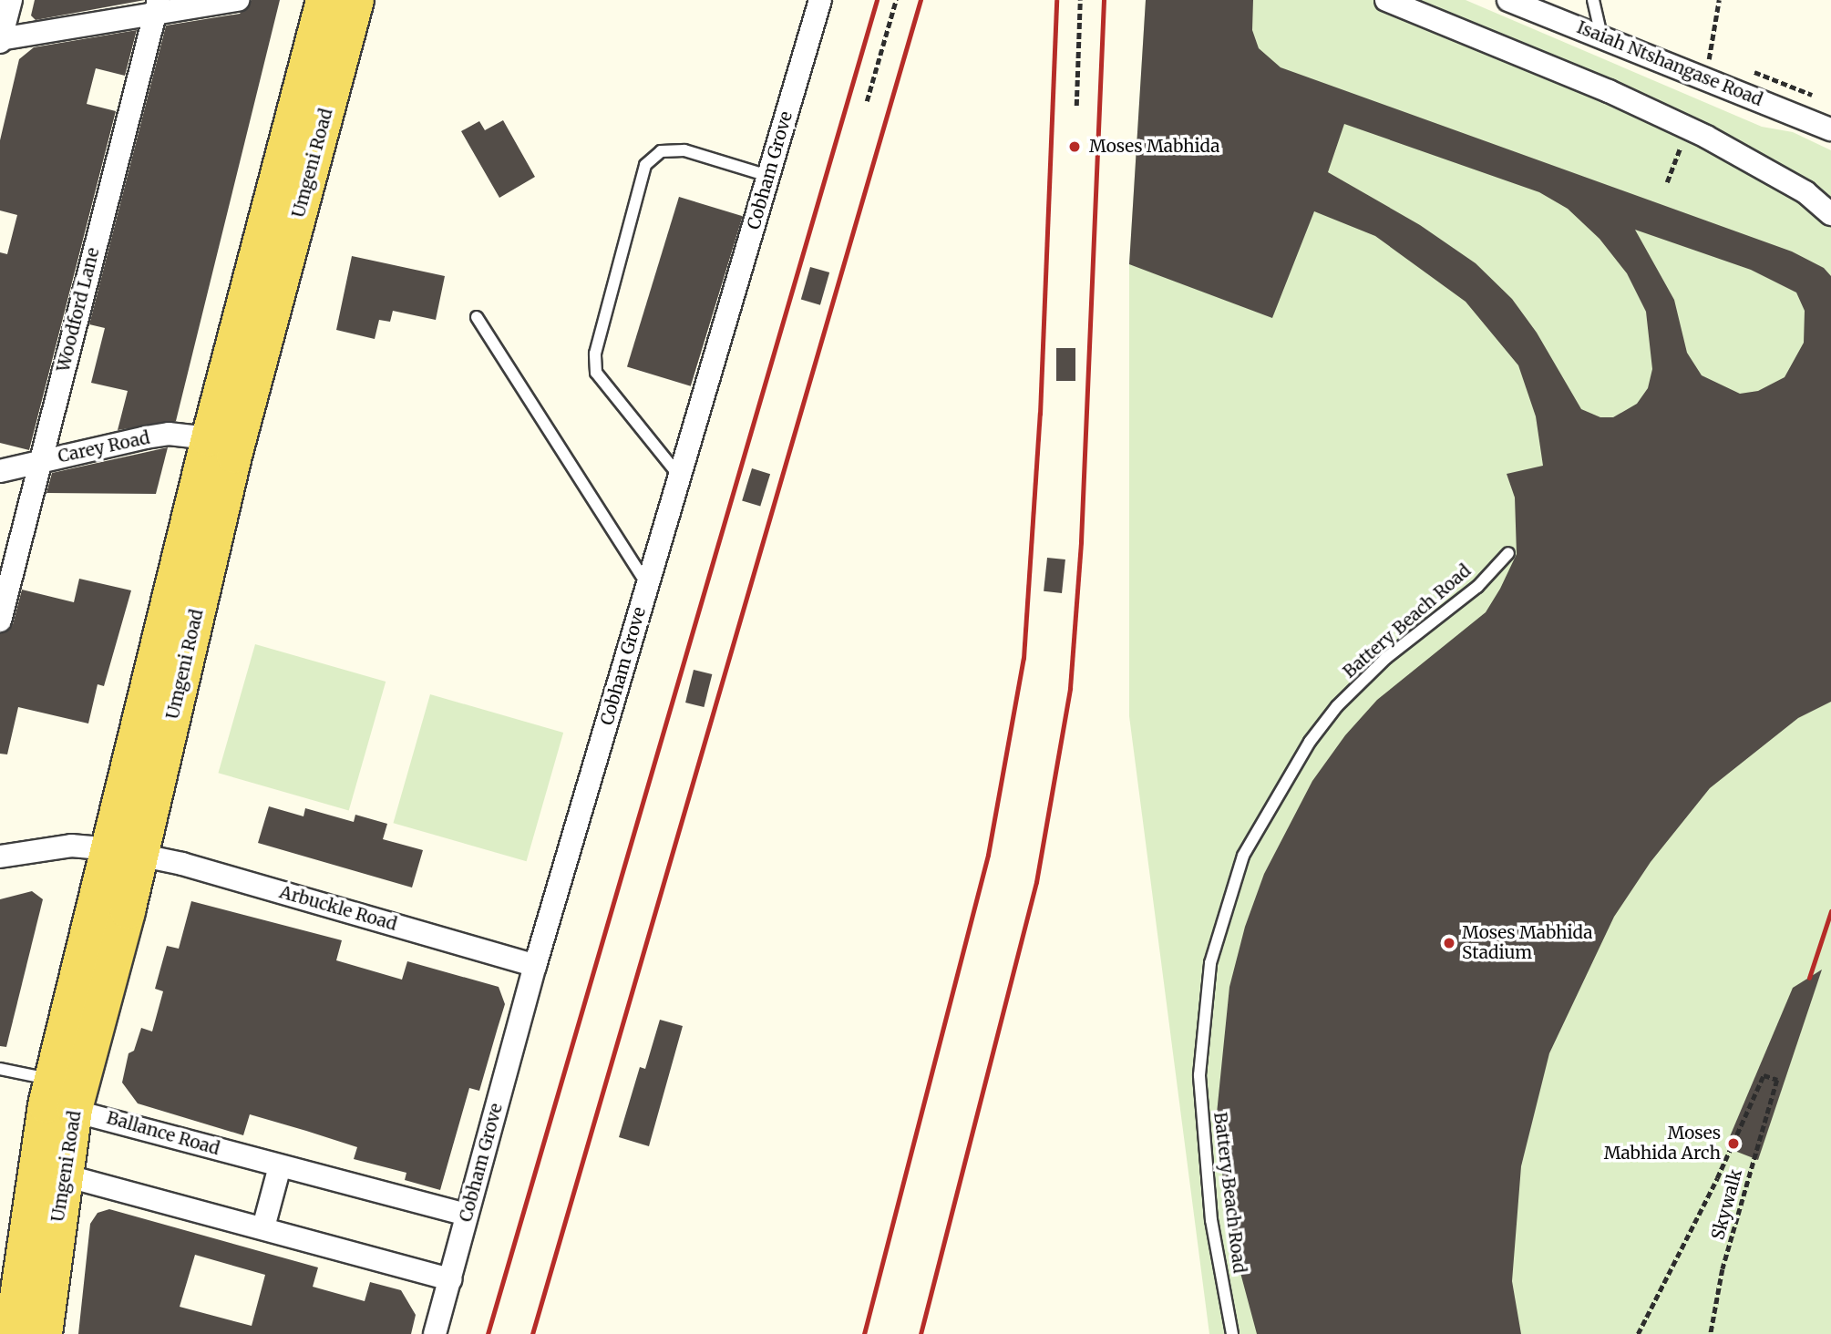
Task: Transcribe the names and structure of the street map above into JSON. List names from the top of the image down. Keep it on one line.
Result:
{"streets":{"main road":["Umgeni Road"],"street":["Isaiah Ntshangase Road","Cobham Grove","Woodford Lane","Carey Road","Arbuckle Road","Ballance Road"],"lane":["Battery Beach Road"],"path":["Skywalk"]},"crossings":[["Umgeni Road","Carey Road"],["Umgeni Road","Arbuckle Road"],["Umgeni Road","Ballance Road"],["Cobham Grove","Arbuckle Road"],["Cobham Grove","Ballance Road"],["Woodford Lane","Carey Road"]],"places":["Moses Mabhida","Moses Mabhida Stadium","Moses Mabhida Arch"]}
